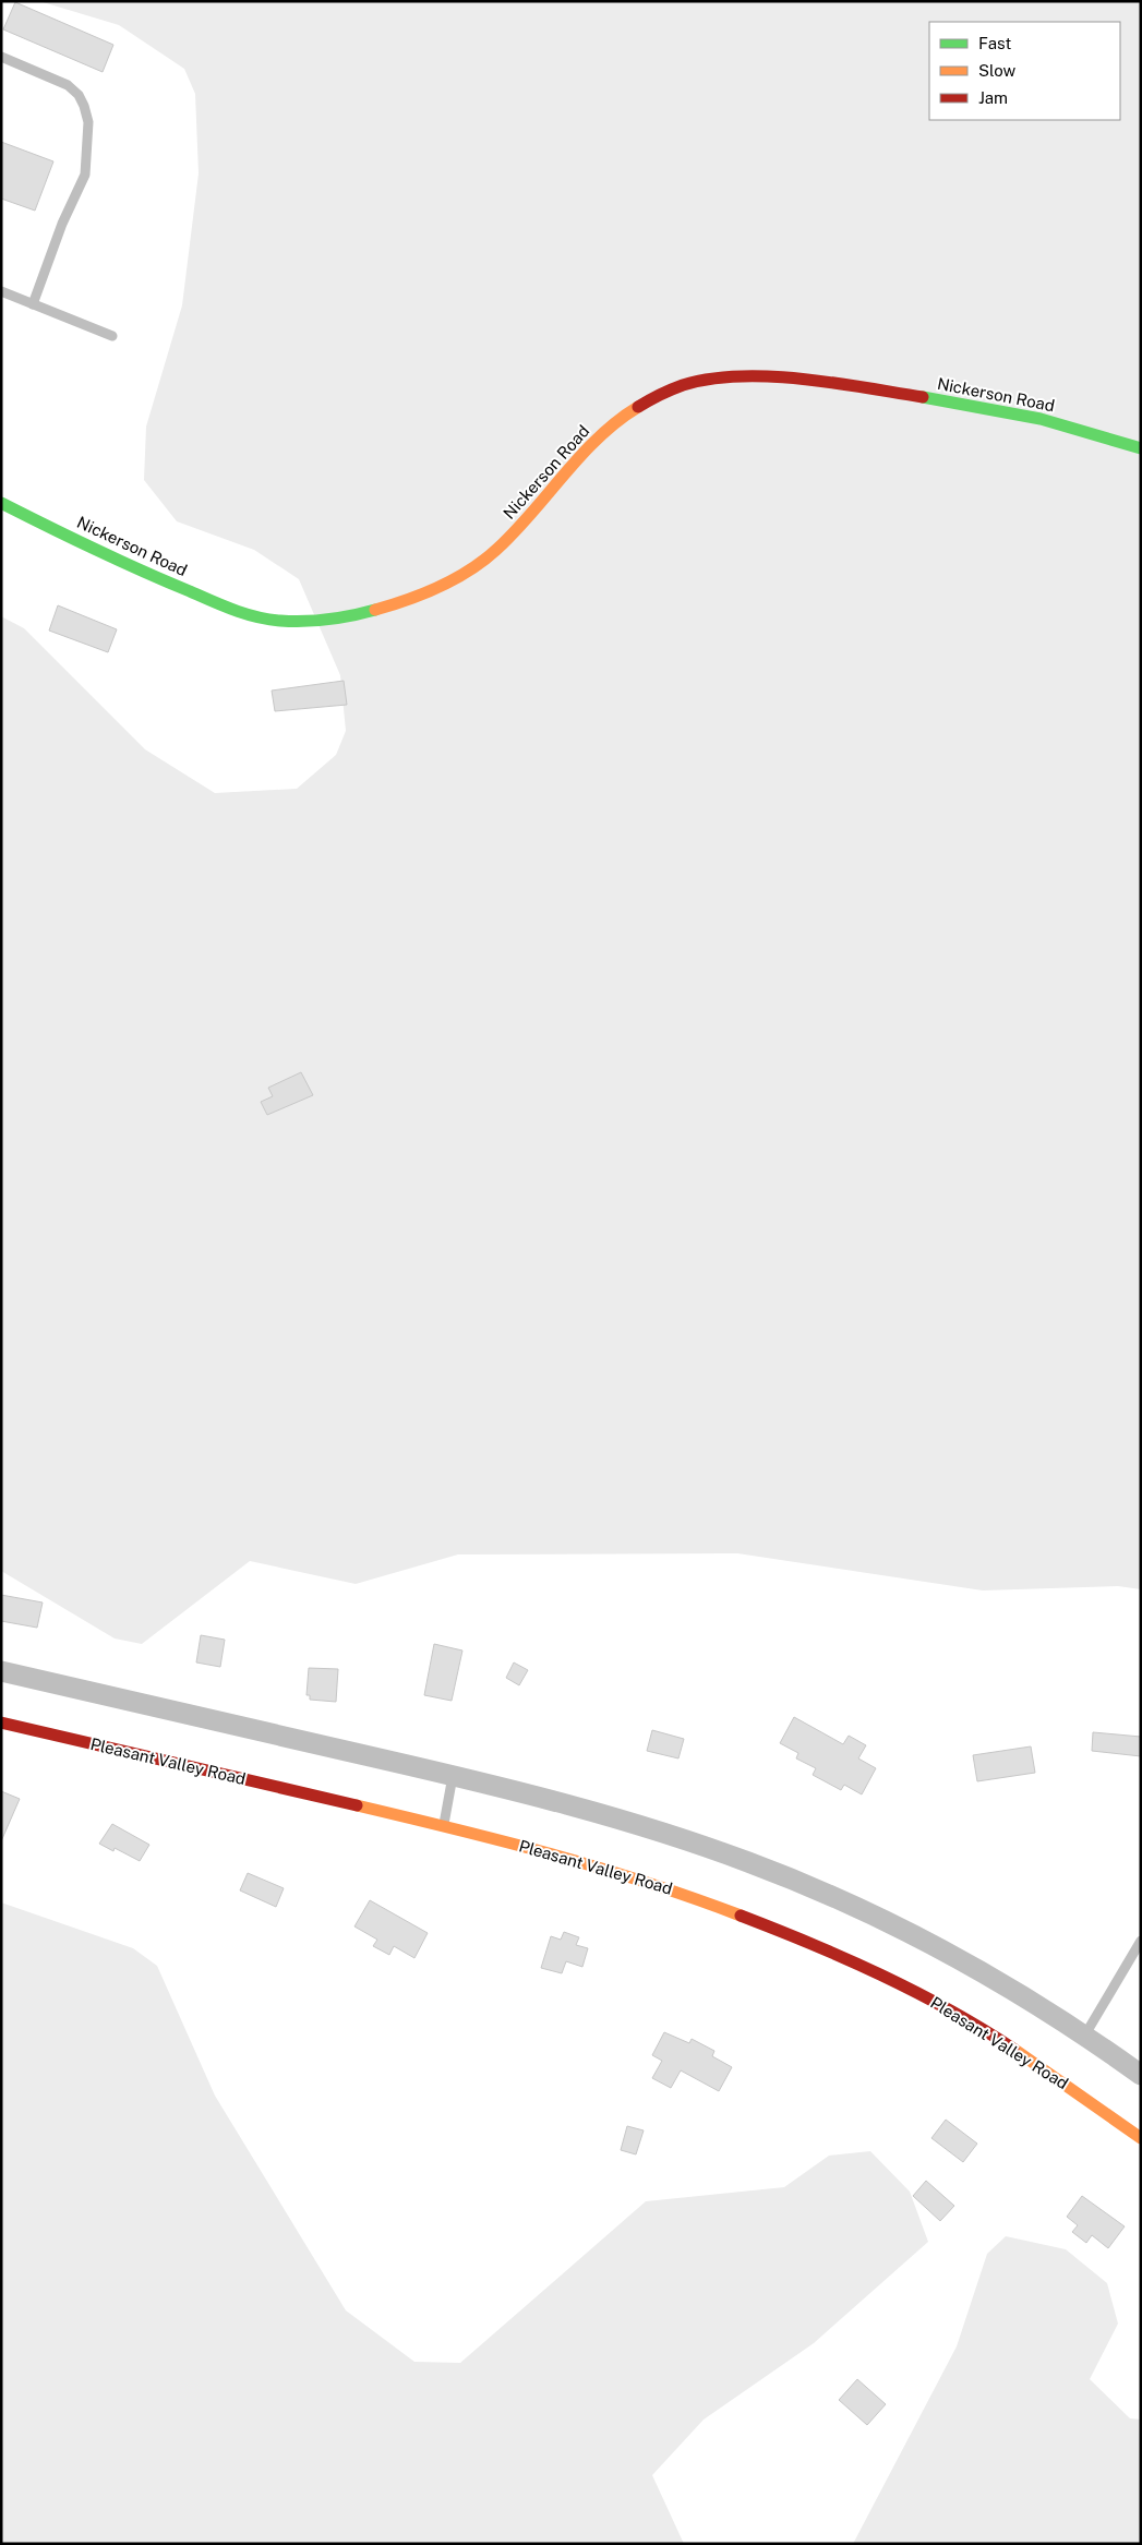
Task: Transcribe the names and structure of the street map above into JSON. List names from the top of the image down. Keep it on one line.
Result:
{"streets":{"street":["Nickerson Road","Pleasant Valley Road"]},"legend":["Fast","Slow","Jam"]}
